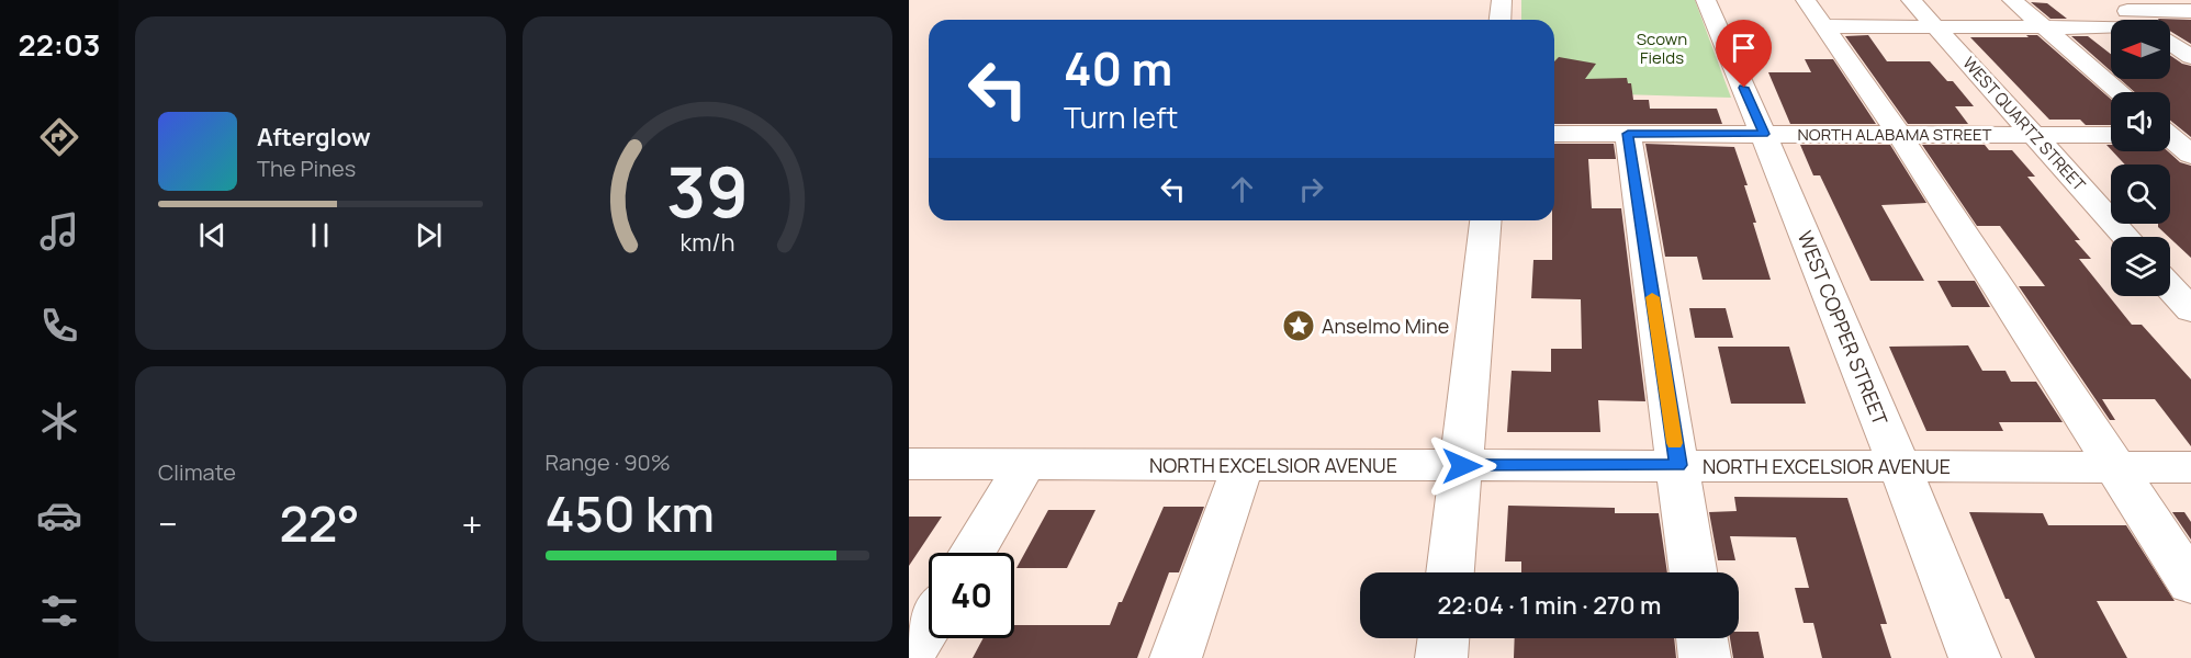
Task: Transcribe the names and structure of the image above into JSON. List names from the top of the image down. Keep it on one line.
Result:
{"streets":{"street":["WEST QUARTZ STREET","NORTH ALABAMA STREET","WEST COPPER STREET","NORTH EXCELSIOR AVENUE"]},"crossings":[["WEST QUARTZ STREET","NORTH ALABAMA STREET"],["NORTH ALABAMA STREET","WEST COPPER STREET"],["WEST COPPER STREET","NORTH EXCELSIOR AVENUE"]],"parks":["Scown Fields"],"places":{"place":["Anselmo Mine"]},"north":"left","page":{"tabs":"22:03","turn":["40 m","Turn left"],"song":["Afterglow","The Pines"],"tile":["Climate",["Range · 90%","450 km"]],"heat":["−","22°","+"],"limit":"40","trip":"22:04 · 1 min · 270 m","gauge":["39","km/h"]}}
